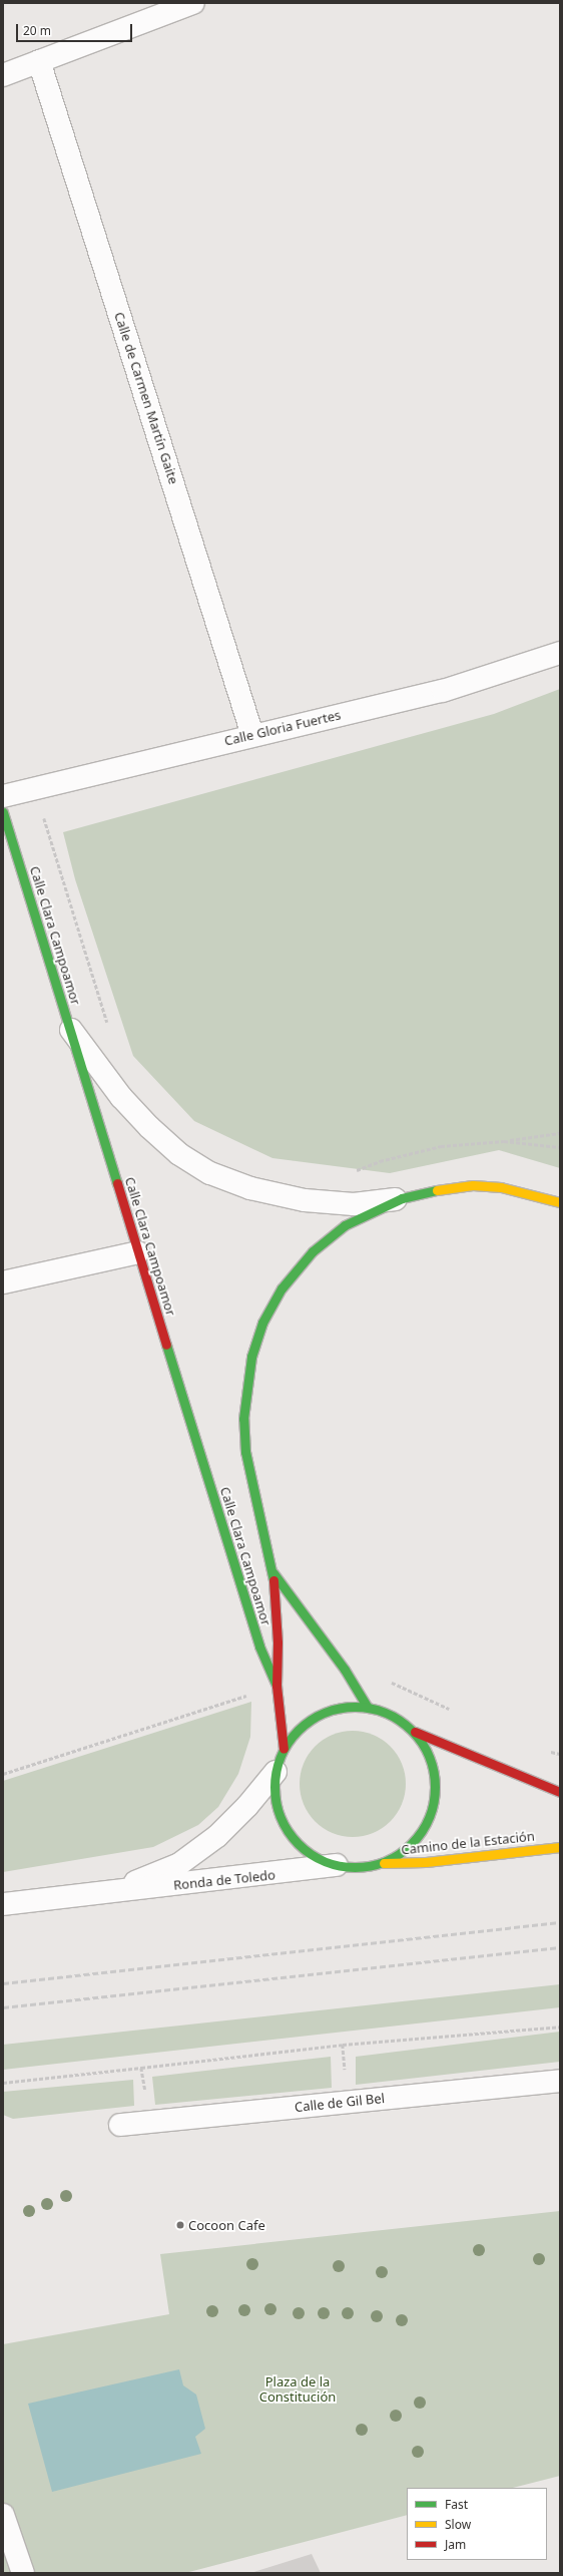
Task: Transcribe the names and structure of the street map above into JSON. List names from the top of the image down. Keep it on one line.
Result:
{"streets":{"street":["Calle de Carmen Martín Gaite","Calle Gloria Fuertes","Calle Clara Campoamor","Camino de la Estación","Ronda de Toledo","Calle de Gil Bel"]},"crossings":[["Calle de Carmen Martín Gaite","Calle Gloria Fuertes"]],"parks":["Plaza de la Constitución"],"places":["Cocoon Cafe"],"legend":["Fast","Slow","Jam"],"scale_bar":"20 m"}
